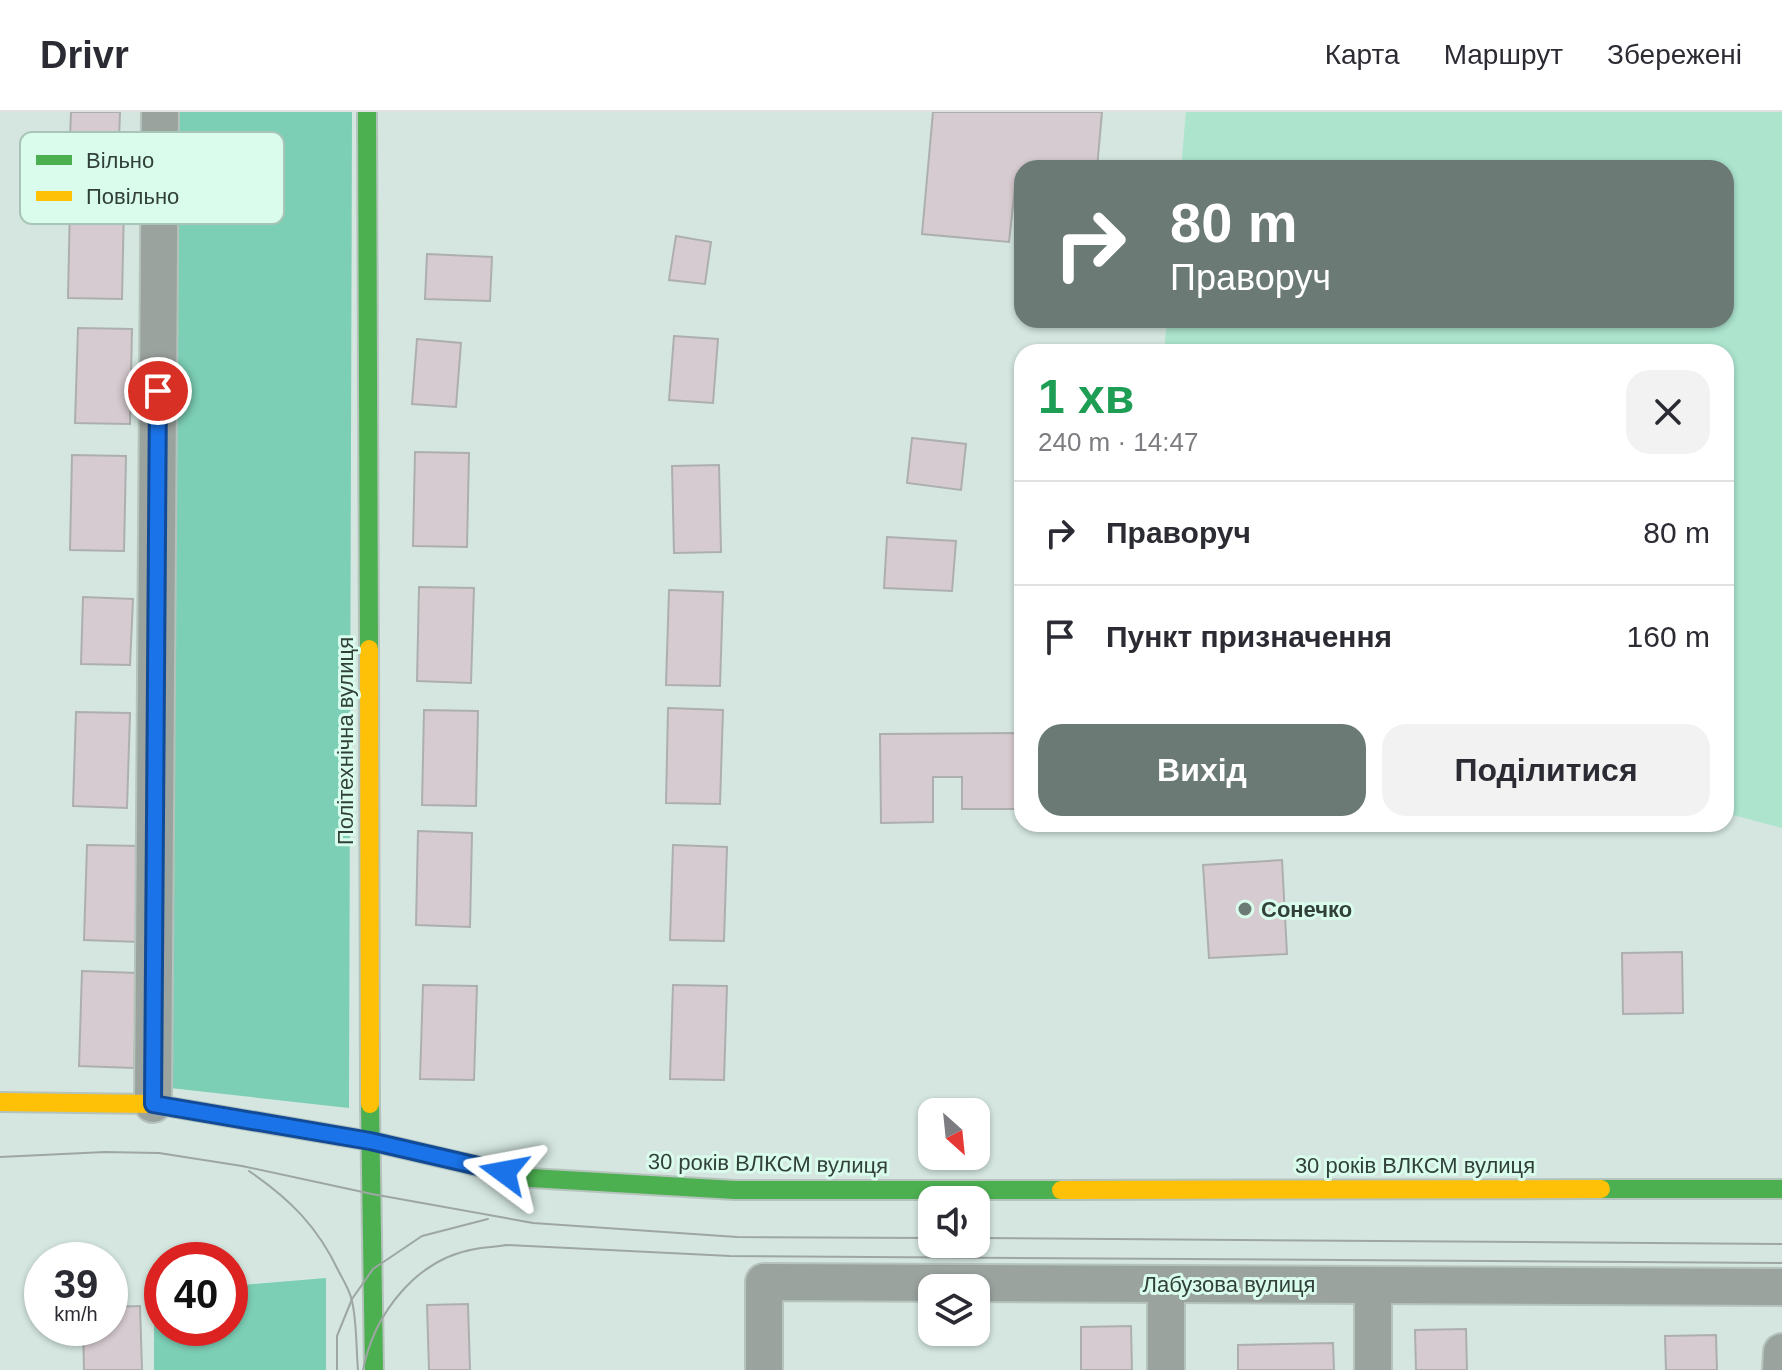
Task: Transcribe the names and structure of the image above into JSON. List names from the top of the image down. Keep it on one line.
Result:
{"streets":{"street":["Політехнічна вулиця","30 років ВЛКСМ вулиця","Лабузова вулиця"]},"crossings":[["Політехнічна вулиця","30 років ВЛКСМ вулиця"]],"places":["Сонечко"],"legend":["Вільно","Повільно"],"north":"bottom right","page":{"header":"Drivr","nav":["Карта","Маршрут","Збережені"],"turn":["80 m","Праворуч"],"heading":["1 хв","240 m · 14:47"],"list":[{"name":"Праворуч","value":"80 m"},{"name":"Пункт призначення","value":"160 m"}],"buttons":["Вихід","Поділитися"],"speed":"39 km/h","limit":"40"}}
